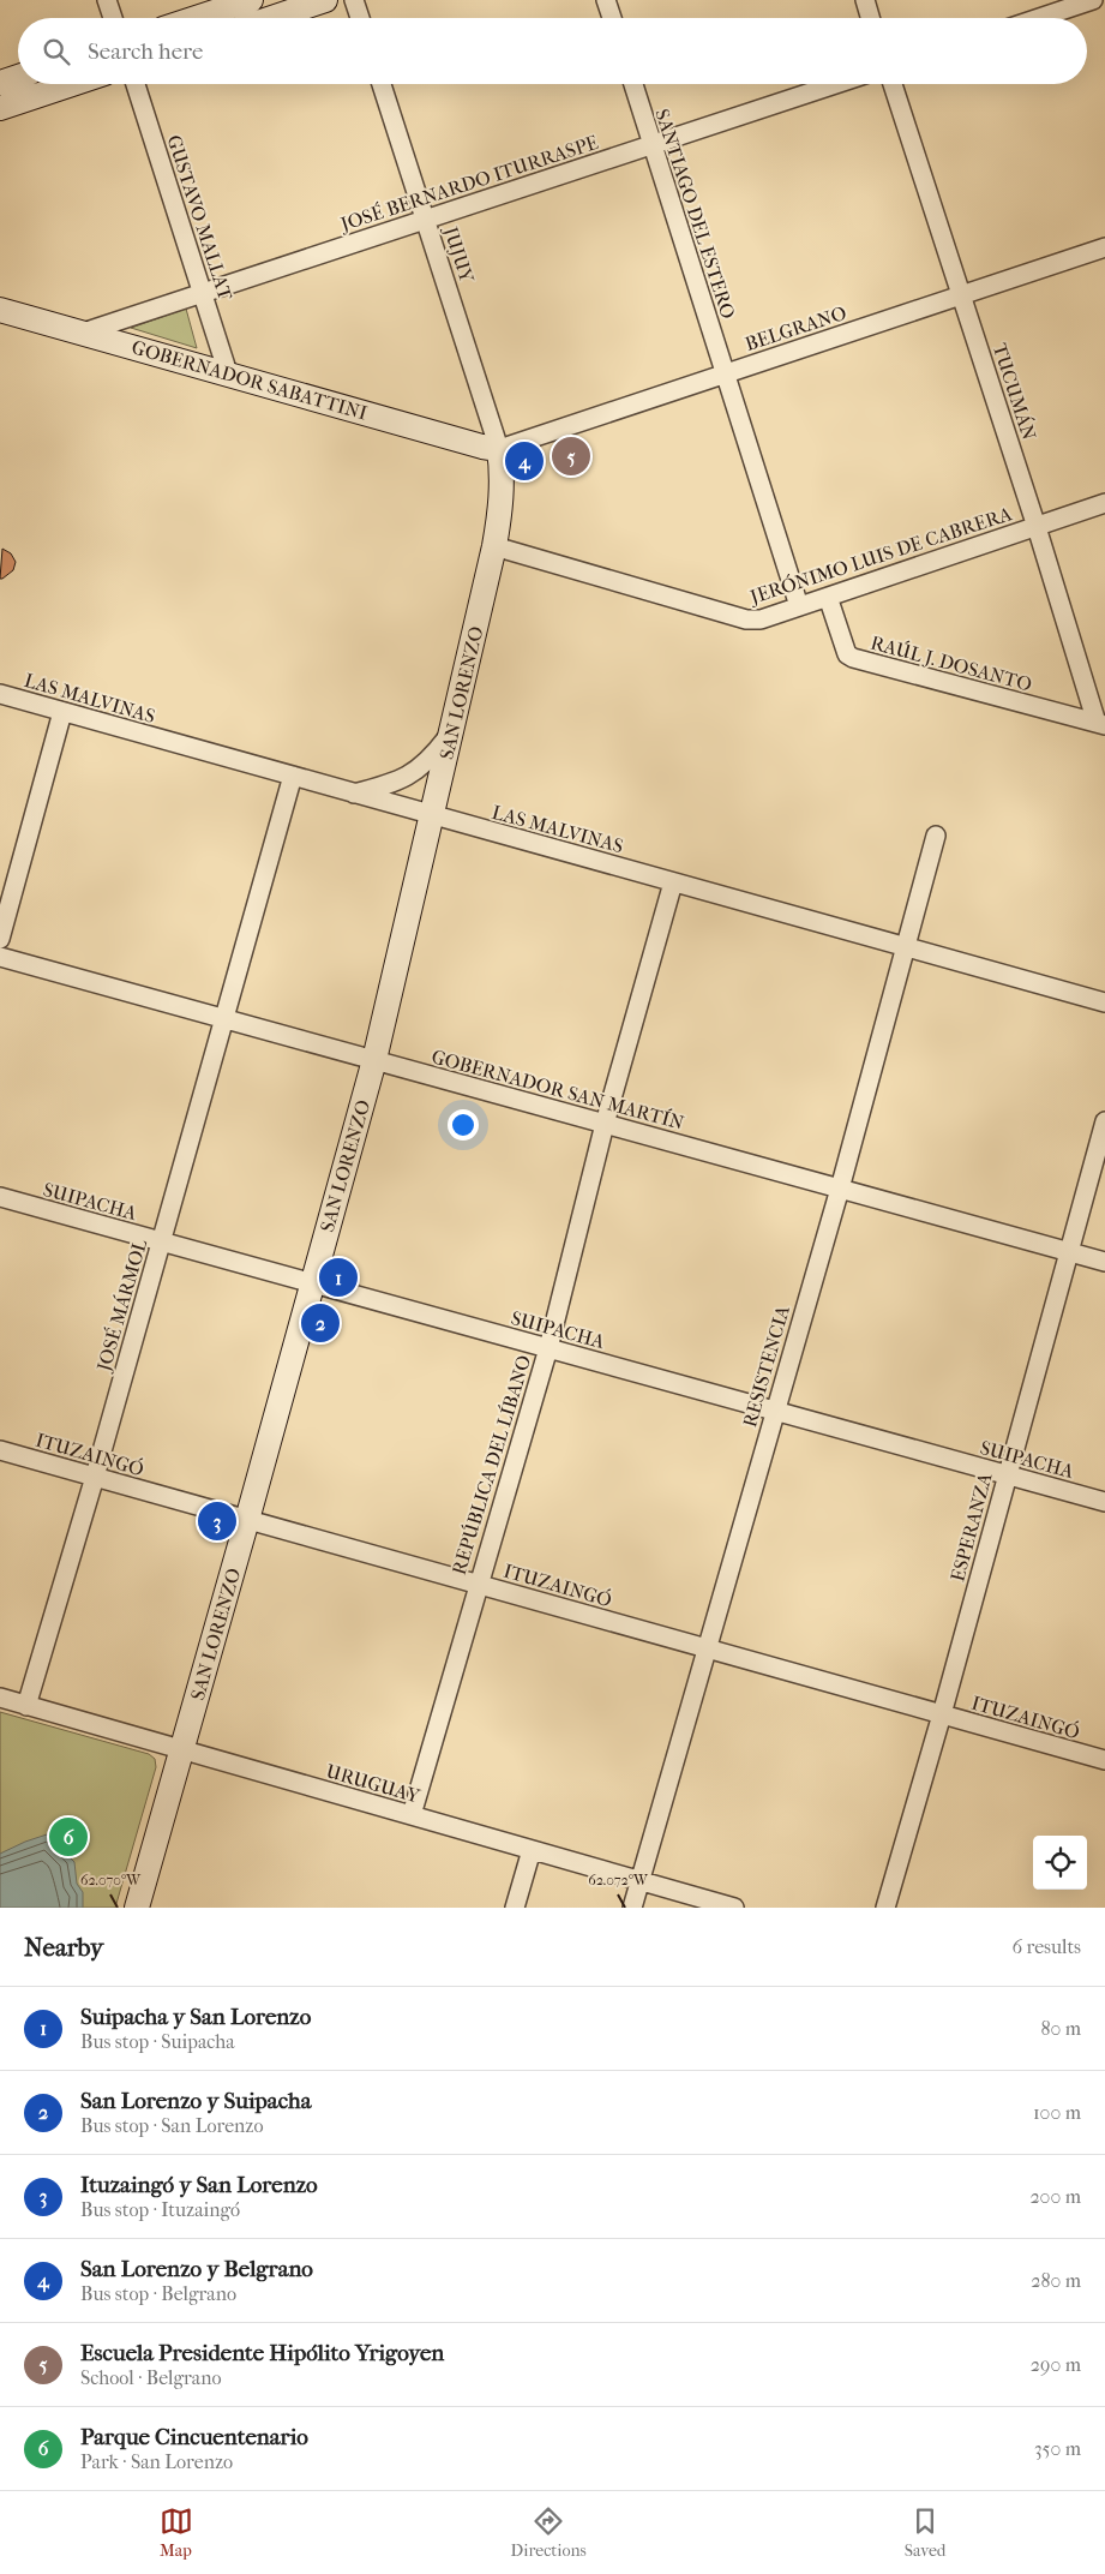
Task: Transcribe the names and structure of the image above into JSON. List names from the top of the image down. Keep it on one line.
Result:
{"streets":{"main road":["GOBERNADOR SABATTINI","SAN LORENZO"],"street":["JOSÉ BERNARDO ITURRASPE","SANTIAGO DEL ESTERO","GUSTAVO MALLAT","JUJUY","BELGRANO","TUCUMÁN","JERÓNIMO LUIS DE CABRERA","RAÚL J. DOSANTO","LAS MALVINAS","GOBERNADOR SAN MARTÍN","SUIPACHA","JOSÉ MÁRMOL","RESISTENCIA","ITUZAINGÓ","REPÚBLICA DEL LÍBANO","ESPERANZA","URUGUAY"]},"crossings":[["JOSÉ BERNARDO ITURRASPE","SANTIAGO DEL ESTERO"],["JOSÉ BERNARDO ITURRASPE","GUSTAVO MALLAT"],["JOSÉ BERNARDO ITURRASPE","JUJUY"],["JOSÉ BERNARDO ITURRASPE","GOBERNADOR SABATTINI"],["SANTIAGO DEL ESTERO","BELGRANO"],["SANTIAGO DEL ESTERO","JERÓNIMO LUIS DE CABRERA"],["GUSTAVO MALLAT","GOBERNADOR SABATTINI"],["JUJUY","BELGRANO"],["JUJUY","GOBERNADOR SABATTINI"],["JUJUY","SAN LORENZO"],["BELGRANO","GOBERNADOR SABATTINI"],["BELGRANO","TUCUMÁN"],["BELGRANO","SAN LORENZO"],["GOBERNADOR SABATTINI","SAN LORENZO"],["TUCUMÁN","JERÓNIMO LUIS DE CABRERA"],["TUCUMÁN","RAÚL J. DOSANTO"],["JERÓNIMO LUIS DE CABRERA","RAÚL J. DOSANTO"],["JERÓNIMO LUIS DE CABRERA","SAN LORENZO"],["SAN LORENZO","LAS MALVINAS"],["SAN LORENZO","GOBERNADOR SAN MARTÍN"],["SAN LORENZO","SUIPACHA"],["SAN LORENZO","ITUZAINGÓ"],["SAN LORENZO","URUGUAY"],["LAS MALVINAS","JOSÉ MÁRMOL"],["LAS MALVINAS","RESISTENCIA"],["LAS MALVINAS","REPÚBLICA DEL LÍBANO"],["GOBERNADOR SAN MARTÍN","JOSÉ MÁRMOL"],["GOBERNADOR SAN MARTÍN","RESISTENCIA"],["GOBERNADOR SAN MARTÍN","REPÚBLICA DEL LÍBANO"],["GOBERNADOR SAN MARTÍN","ESPERANZA"],["SUIPACHA","JOSÉ MÁRMOL"],["SUIPACHA","RESISTENCIA"],["SUIPACHA","REPÚBLICA DEL LÍBANO"],["SUIPACHA","ESPERANZA"],["JOSÉ MÁRMOL","ITUZAINGÓ"],["JOSÉ MÁRMOL","URUGUAY"],["RESISTENCIA","ITUZAINGÓ"],["RESISTENCIA","URUGUAY"],["ITUZAINGÓ","REPÚBLICA DEL LÍBANO"],["ITUZAINGÓ","ESPERANZA"],["REPÚBLICA DEL LÍBANO","URUGUAY"]],"page":{"search":"Search here","pins":["5","4","1","2","3","6"],"heading":["Nearby","6 results"],"list":[{"mark":"1","name":"Suipacha y San Lorenzo","note":"Bus stop · Suipacha","value":"80 m"},{"mark":"2","name":"San Lorenzo y Suipacha","note":"Bus stop · San Lorenzo","value":"100 m"},{"mark":"3","name":"Ituzaingó y San Lorenzo","note":"Bus stop · Ituzaingó","value":"200 m"},{"mark":"4","name":"San Lorenzo y Belgrano","note":"Bus stop · Belgrano","value":"280 m"},{"mark":"5","name":"Escuela Presidente Hipólito Yrigoyen","note":"School · Belgrano","value":"290 m"},{"mark":"6","name":"Parque Cincuentenario","note":"Park · San Lorenzo","value":"350 m"}],"nav":["Map","Directions","Saved"]},"coordinates":["62.070°W","62.072°W"]}
